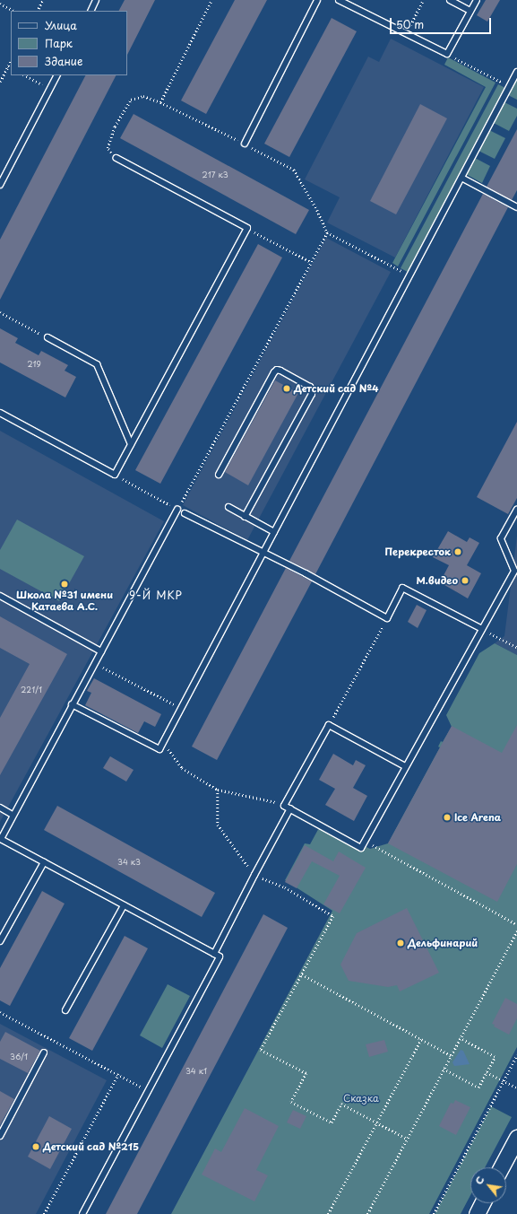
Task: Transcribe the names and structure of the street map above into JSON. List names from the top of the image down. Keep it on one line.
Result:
{"districts":["9-Й МКР"],"parks":["Сказка"],"places":["Детский сад №4","Перекресток","М.видео","Школа №31 имени Катаева А.С.","Ice Arena","Дельфинарий","Детский сад №215"],"house_numbers":["217 к3","219","221/1","34 к3","36/1","34 к1"],"legend":["Улица","Парк","Здание"],"scale_bar":"50 m","north":"top left"}
